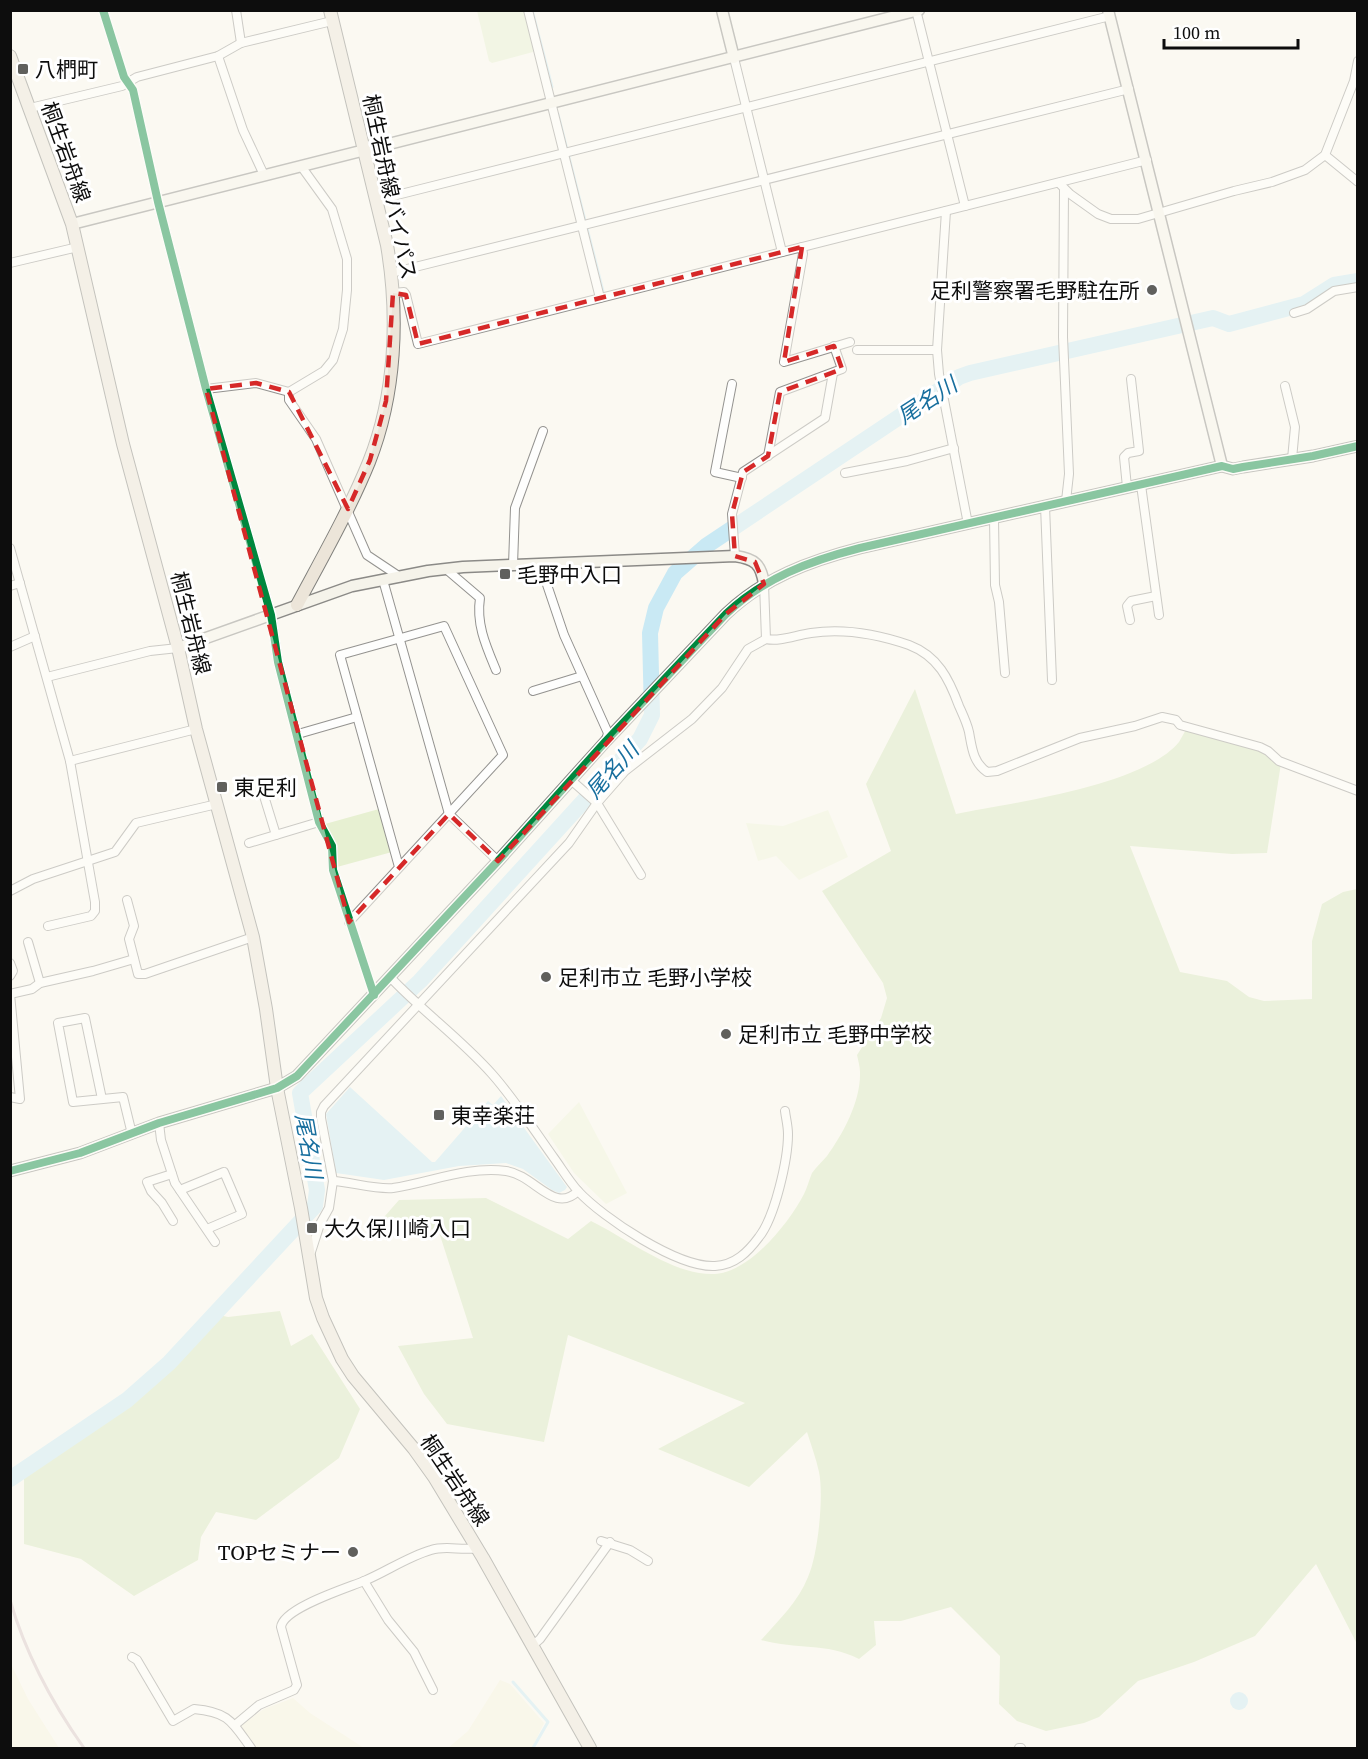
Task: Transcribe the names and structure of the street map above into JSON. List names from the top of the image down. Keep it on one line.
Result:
{"streets":{"main road":["桐生岩舟線","桐生岩舟線バイパス"]},"water":["尾名川"],"places":{"transit":["八椚町","毛野中入口","東足利","東幸楽荘","大久保川崎入口"],"other":["足利警察署毛野駐在所","足利市立 毛野小学校","足利市立 毛野中学校","TOPセミナー"]},"scale_bar":"100 m"}
